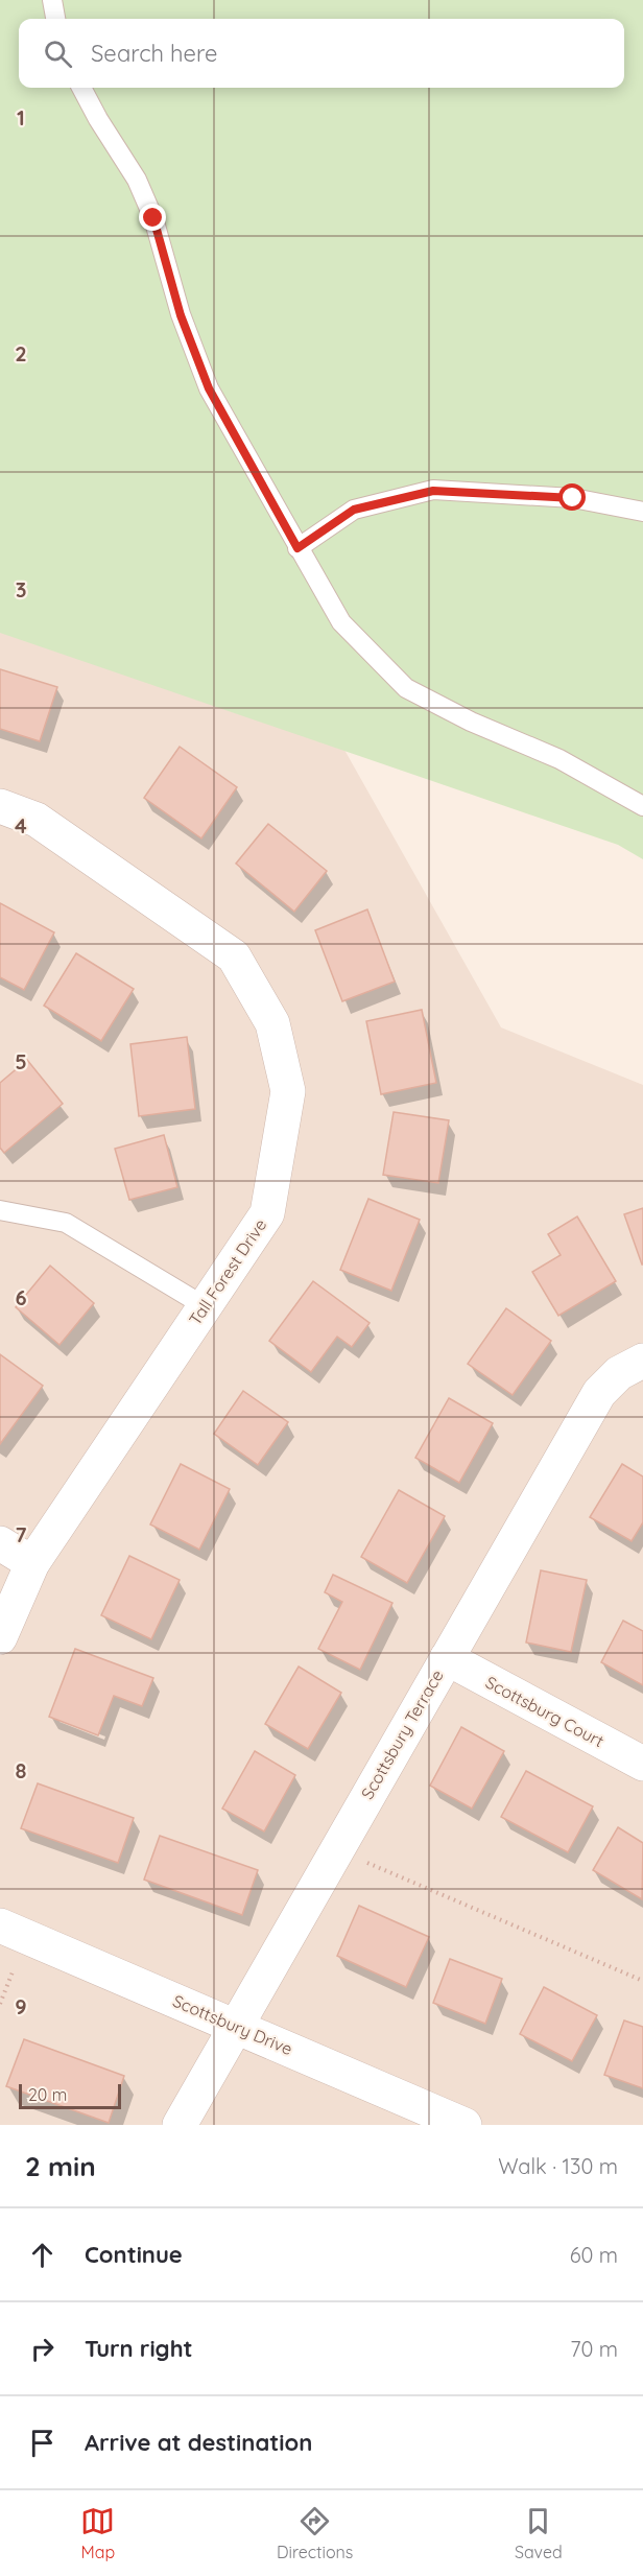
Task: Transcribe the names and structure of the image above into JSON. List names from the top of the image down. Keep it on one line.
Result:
{"streets":{"street":["Tall Forest Drive","Scottsburg Court","Scottsbury Terrace","Scottsbury Drive"]},"crossings":[["Scottsburg Court","Scottsbury Terrace"],["Scottsbury Terrace","Scottsbury Drive"]],"scale_bar":"20 m","page":{"search":"Search here","scale":"20 m","heading":["2 min","Walk · 130 m"],"list":[["Continue","60 m"],["Turn right","70 m"],"Arrive at destination"],"nav":["Map","Directions","Saved"]},"grid":{"rows":["1","2","3","4","5","6","7","8","9"]}}
